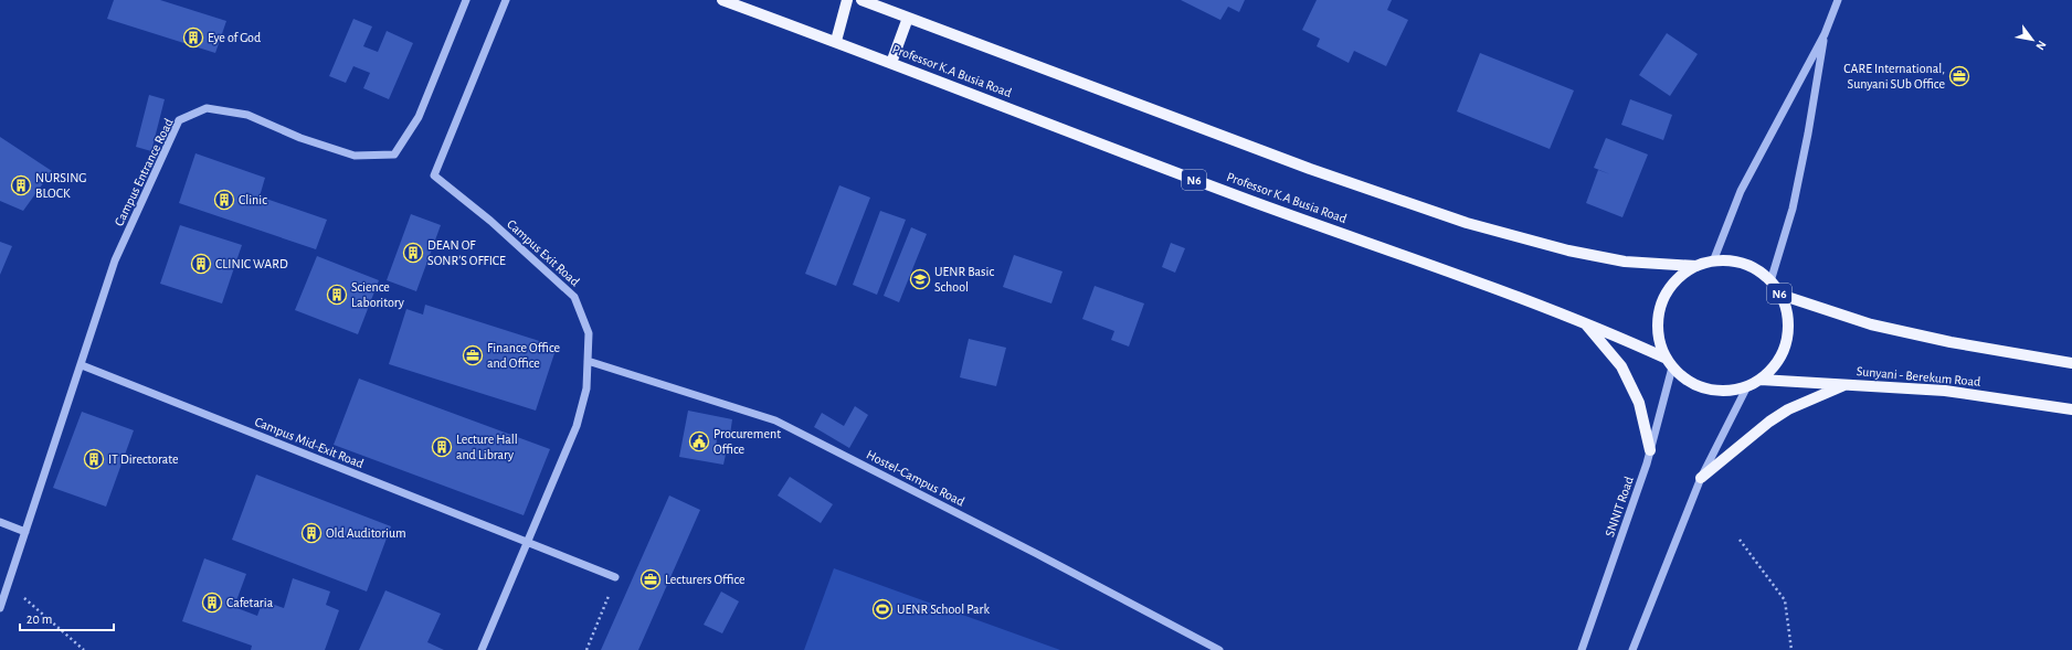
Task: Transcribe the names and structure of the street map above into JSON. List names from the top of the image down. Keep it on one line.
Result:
{"streets":{"main road":["Professor K.A Busia Road","N6","Sunyani - Berekum Road"],"street":["Campus Entrance Road","Campus Exit Road","Campus Mid-Exit Road","Hostel-Campus Road","SNNIT Road"]},"crossings":[["Professor K.A Busia Road","N6"],["Professor K.A Busia Road","Sunyani - Berekum Road"],["Professor K.A Busia Road","SNNIT Road"],["Campus Entrance Road","Campus Mid-Exit Road"],["N6","Sunyani - Berekum Road"],["N6","SNNIT Road"],["Campus Exit Road","Campus Mid-Exit Road"],["Campus Exit Road","Hostel-Campus Road"],["Sunyani - Berekum Road","SNNIT Road"]],"places":{"building":["Eye of God","NURSING BLOCK","Clinic","DEAN OF SONR'S OFFICE","CLINIC WARD","Science Laboritory","Lecture Hall and Library","IT Directorate","Old Auditorium","Cafetaria"],"office":["CARE International, Sunyani SUb Office","Finance Office and Office","Lecturers Office"],"school or university":["UENR Basic School"],"public building":["Procurement Office"],"sports":["UENR School Park"]},"scale_bar":"20 m","north":"bottom right"}
